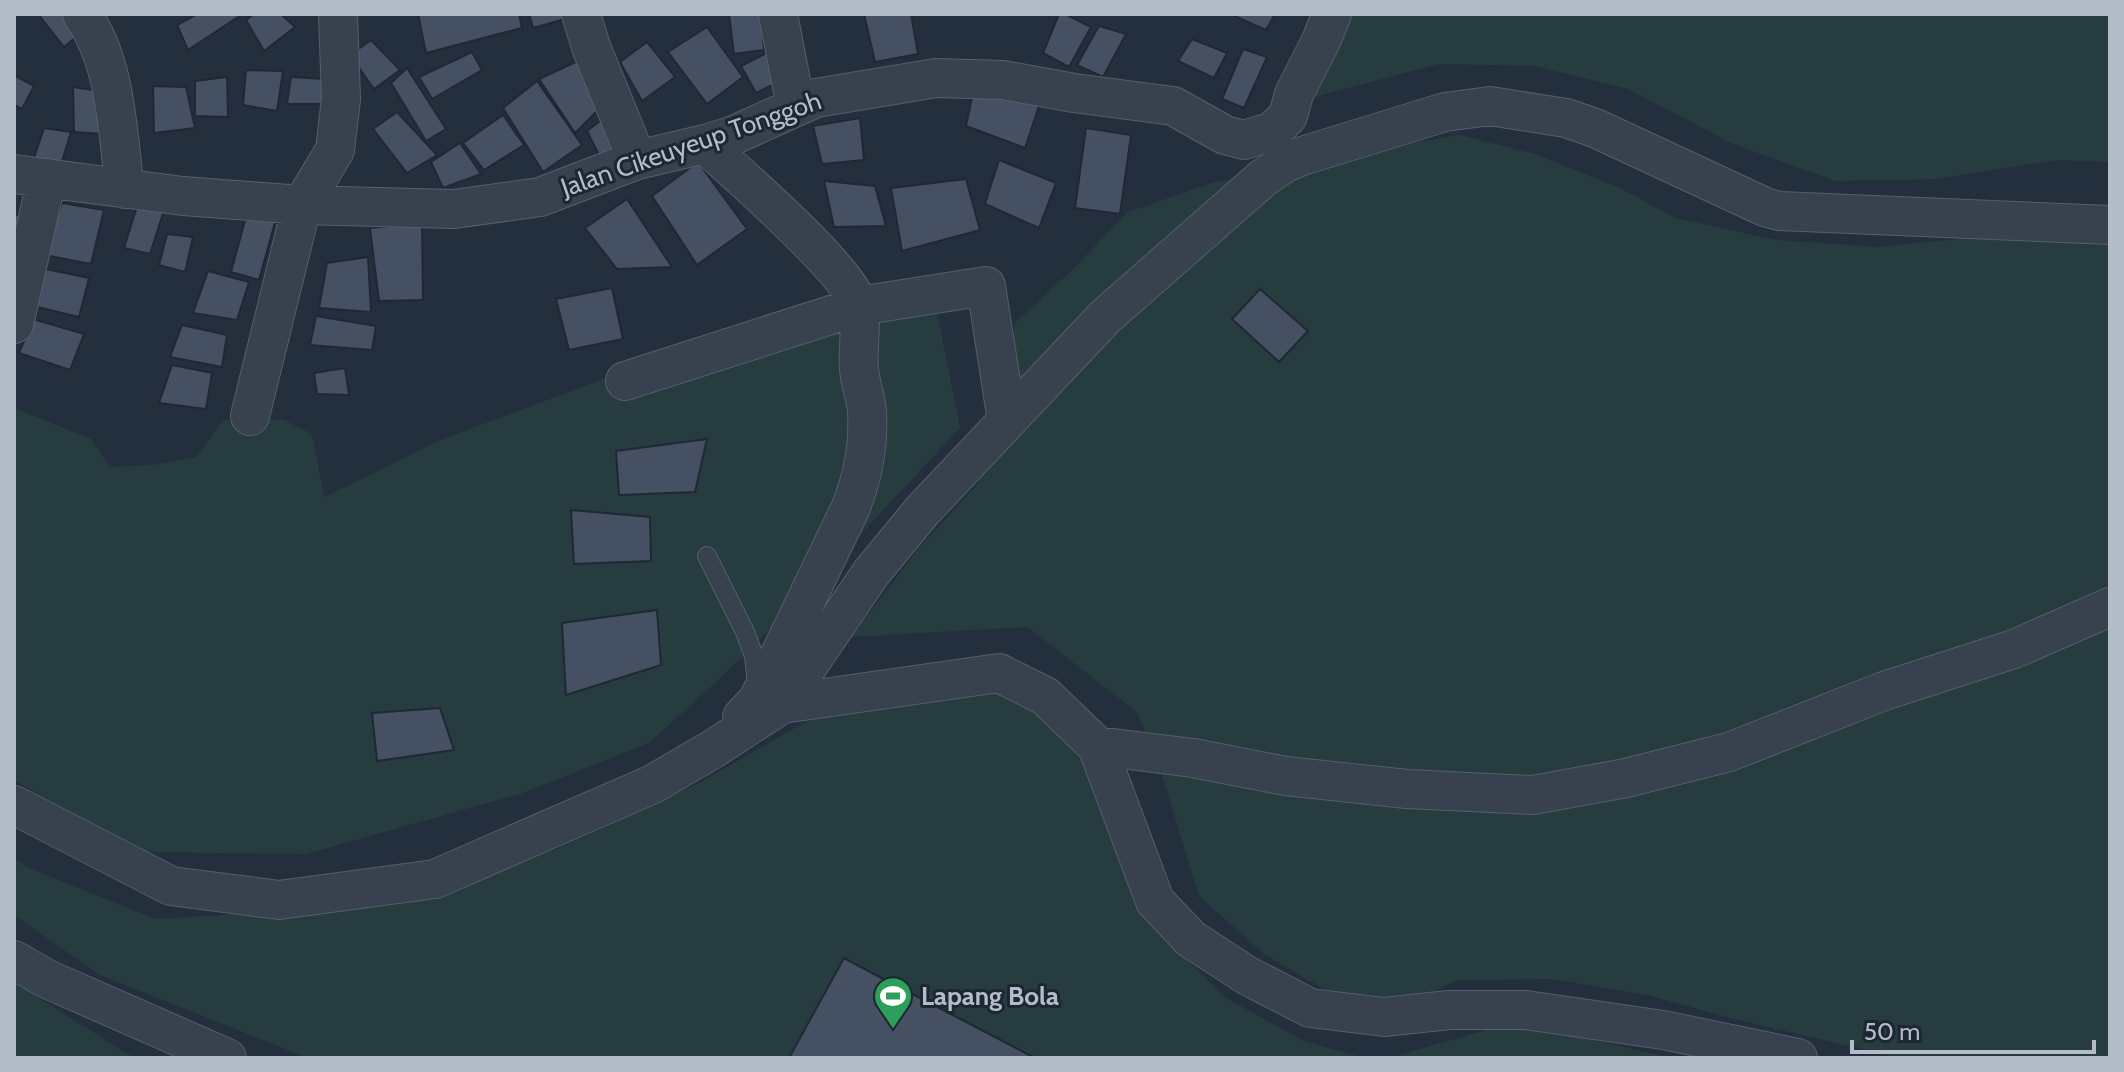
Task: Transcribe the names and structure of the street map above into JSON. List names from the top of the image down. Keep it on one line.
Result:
{"streets":{"street":["Jalan Cikeuyeup Tonggoh"]},"places":{"sports":["Lapang Bola"]},"scale_bar":"50 m"}
